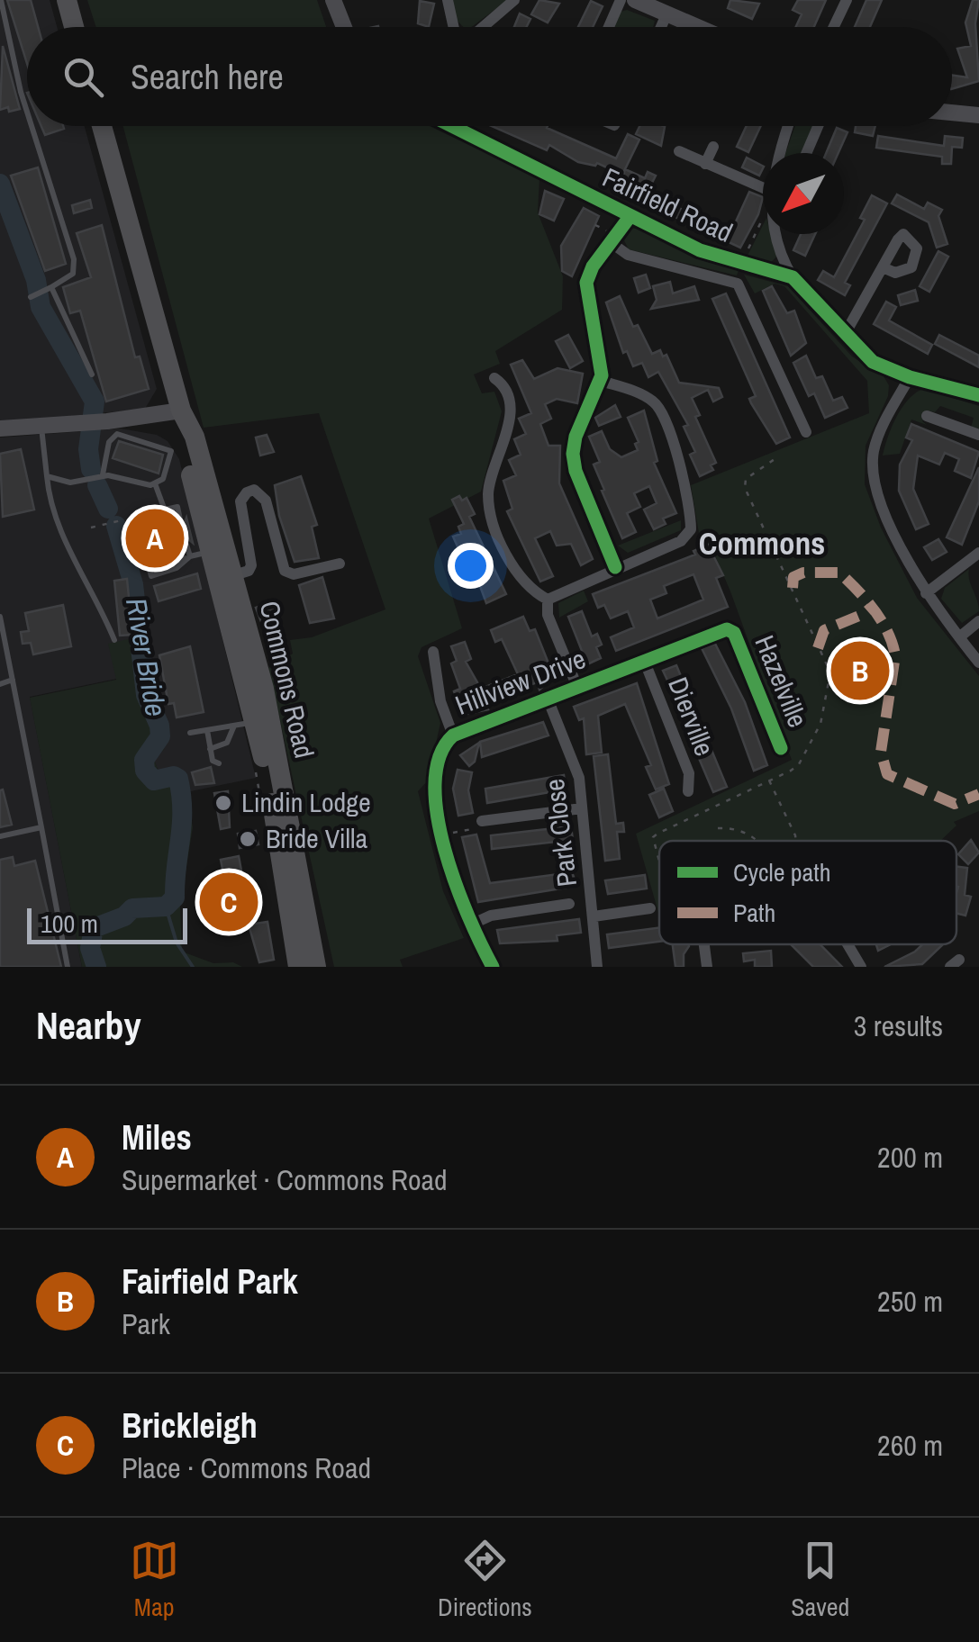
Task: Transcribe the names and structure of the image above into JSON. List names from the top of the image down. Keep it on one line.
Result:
{"streets":{"highway":["Commons Road"],"street":["Fairfield Road","Hazelville","Hillview Drive","Dierville","Park Close"]},"crossings":[["Hazelville","Hillview Drive"],["Hillview Drive","Dierville"],["Hillview Drive","Park Close"]],"districts":["Commons"],"water":["River Bride"],"places":["Lindin Lodge","Bride Villa"],"legend":["Cycle path","Path"],"scale_bar":"100 m","north":"bottom left","page":{"search":"Search here","pins":["A","B","C"],"scale":"100 m","heading":["Nearby","3 results"],"list":[{"mark":"A","name":"Miles","note":"Supermarket · Commons Road","value":"200 m"},{"mark":"B","name":"Fairfield Park","note":"Park","value":"250 m"},{"mark":"C","name":"Brickleigh","note":"Place · Commons Road","value":"260 m"}],"nav":["Map","Directions","Saved"]}}
